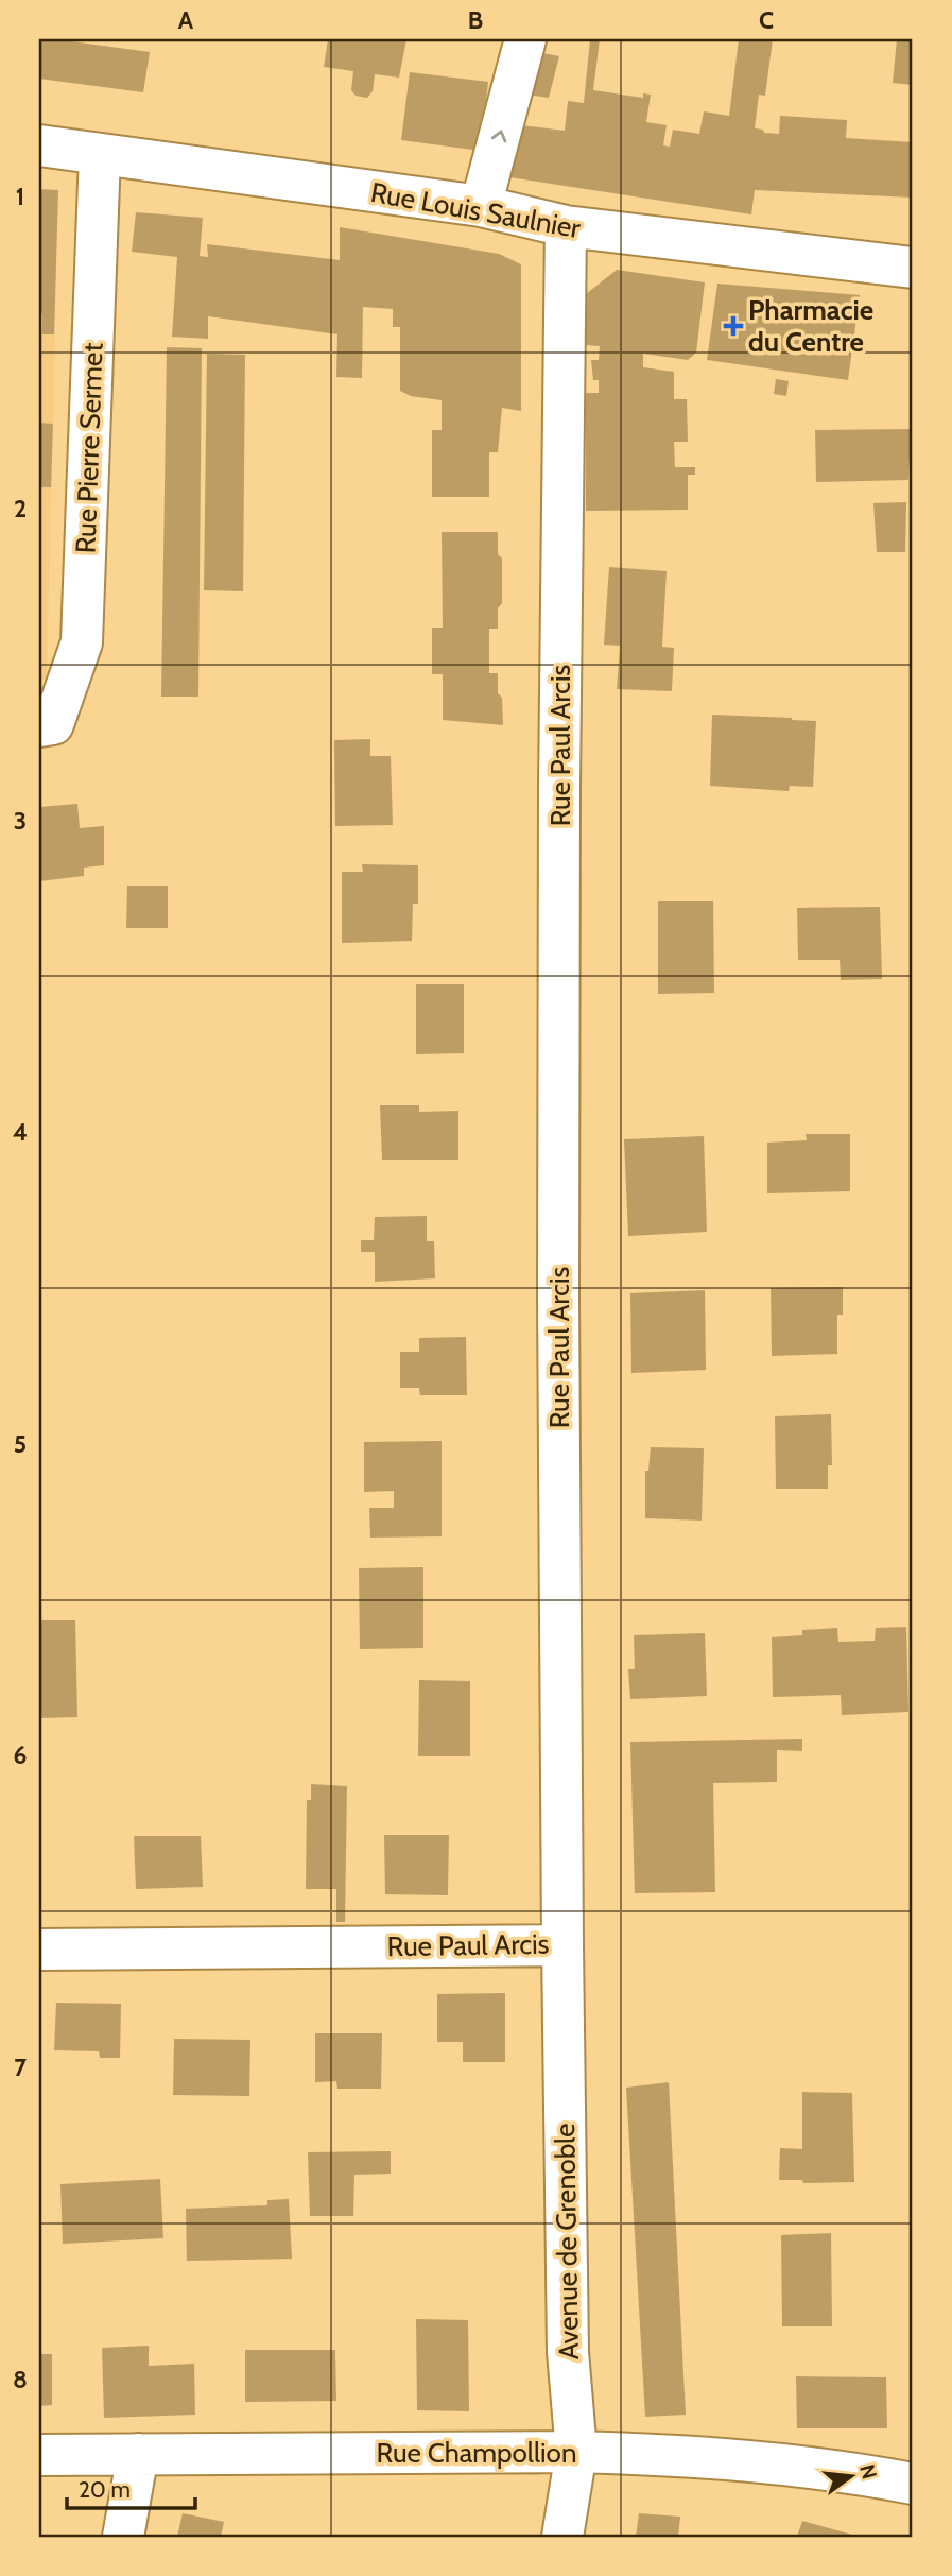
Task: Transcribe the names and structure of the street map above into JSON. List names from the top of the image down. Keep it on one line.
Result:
{"streets":{"street":["Rue Louis Saulnier","Rue Pierre Sermet","Rue Paul Arcis","Avenue de Grenoble","Rue Champollion"]},"crossings":[["Rue Louis Saulnier","Rue Pierre Sermet"],["Rue Louis Saulnier","Rue Paul Arcis"],["Rue Paul Arcis","Avenue de Grenoble"],["Avenue de Grenoble","Rue Champollion"]],"places":{"health":["Pharmacie du Centre"]},"scale_bar":"20 m","north":"right","grid":{"columns":["A","B","C"],"rows":["1","2","3","4","5","6","7","8"]}}
